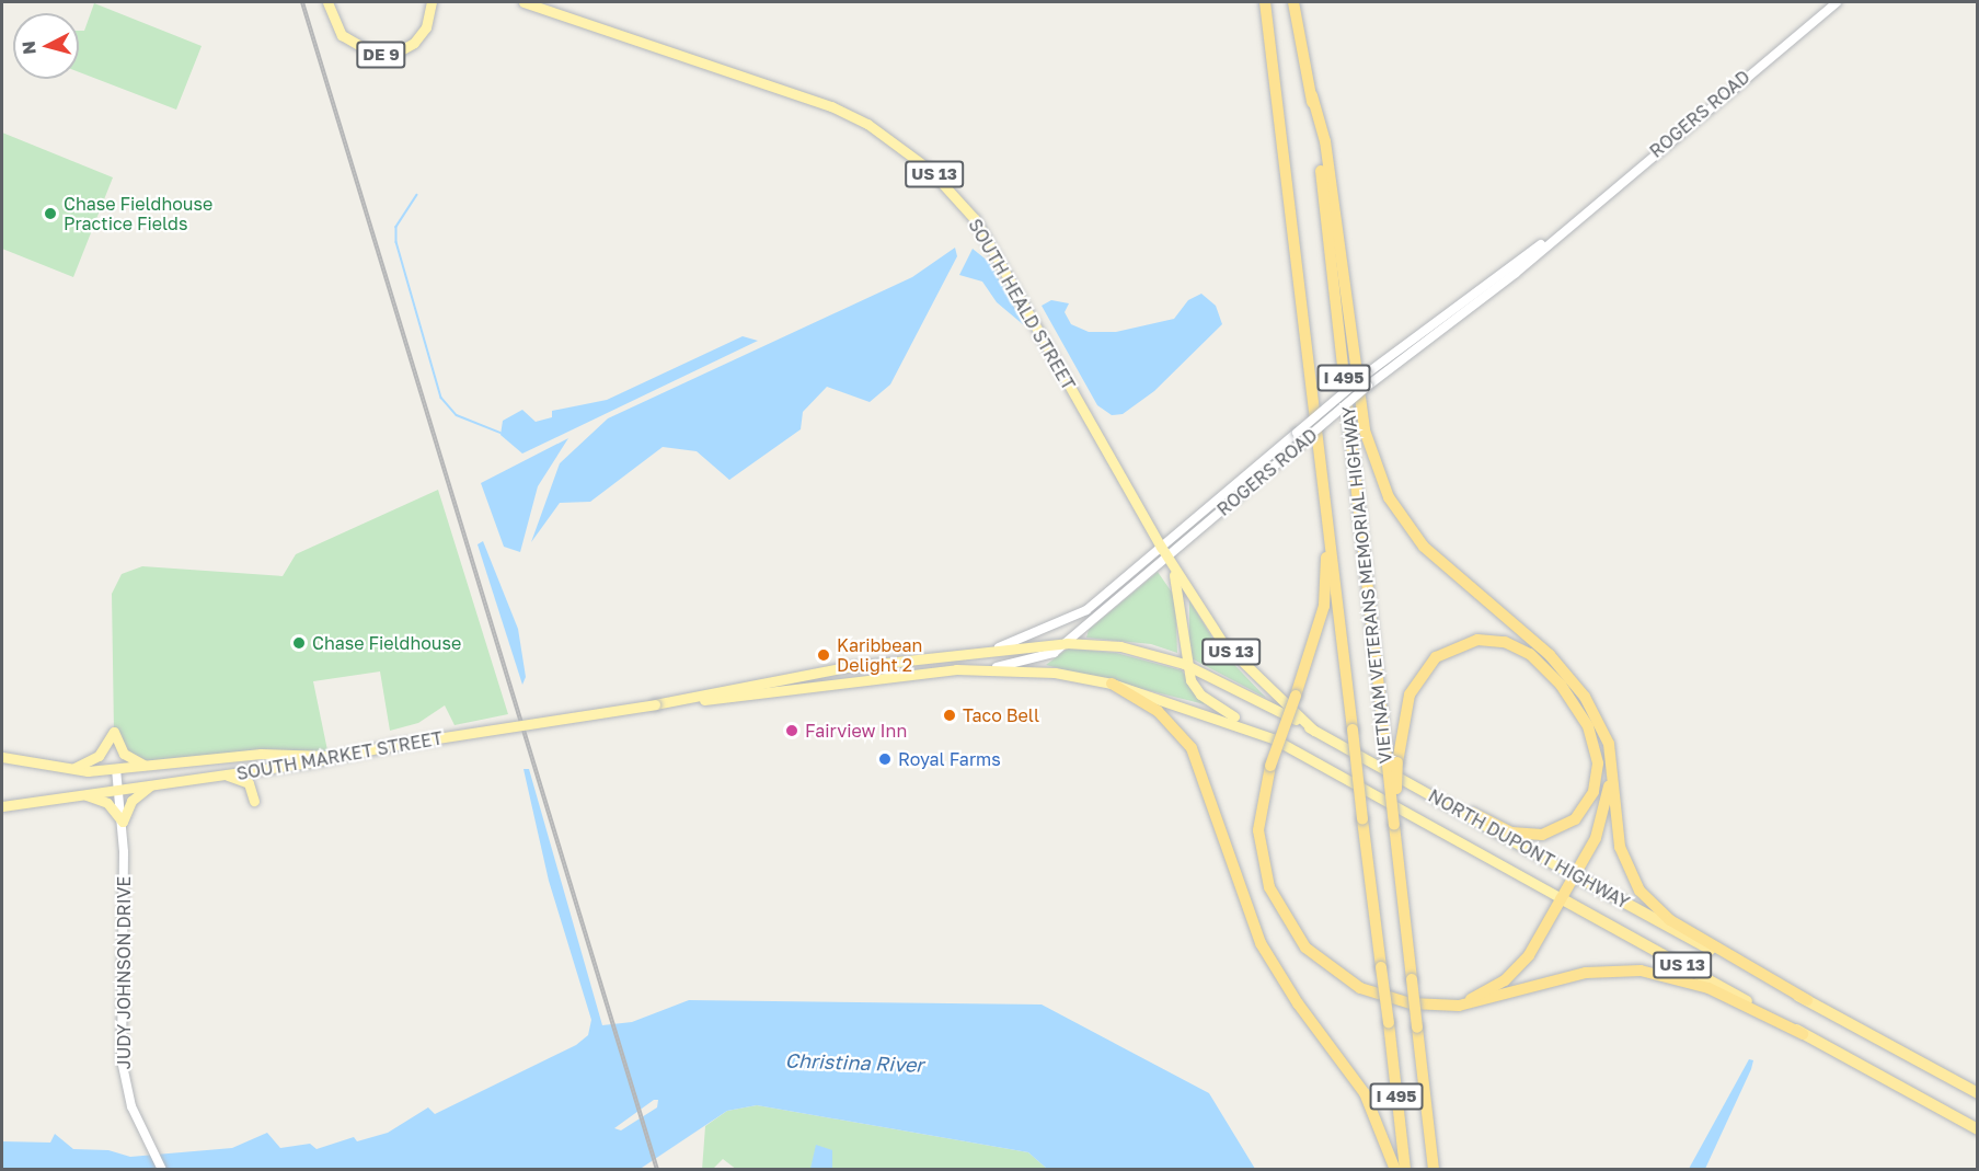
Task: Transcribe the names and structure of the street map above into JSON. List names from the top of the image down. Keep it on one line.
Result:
{"streets":{"highway":["US 13","I 495","VIETNAM VETERANS MEMORIAL HIGHWAY","NORTH DUPONT HIGHWAY"],"main road":["DE 9","SOUTH HEALD STREET","SOUTH MARKET STREET"],"street":["ROGERS ROAD","JUDY JOHNSON DRIVE"]},"crossings":[["ROGERS ROAD","SOUTH HEALD STREET"],["ROGERS ROAD","SOUTH MARKET STREET"],["ROGERS ROAD","NORTH DUPONT HIGHWAY"],["SOUTH HEALD STREET","NORTH DUPONT HIGHWAY"],["SOUTH MARKET STREET","NORTH DUPONT HIGHWAY"],["SOUTH MARKET STREET","JUDY JOHNSON DRIVE"]],"water":["Christina River"],"places":["Chase Fieldhouse Practice Fields","Chase Fieldhouse","Karibbean Delight 2","Taco Bell","Fairview Inn","Royal Farms"],"north":"left"}
